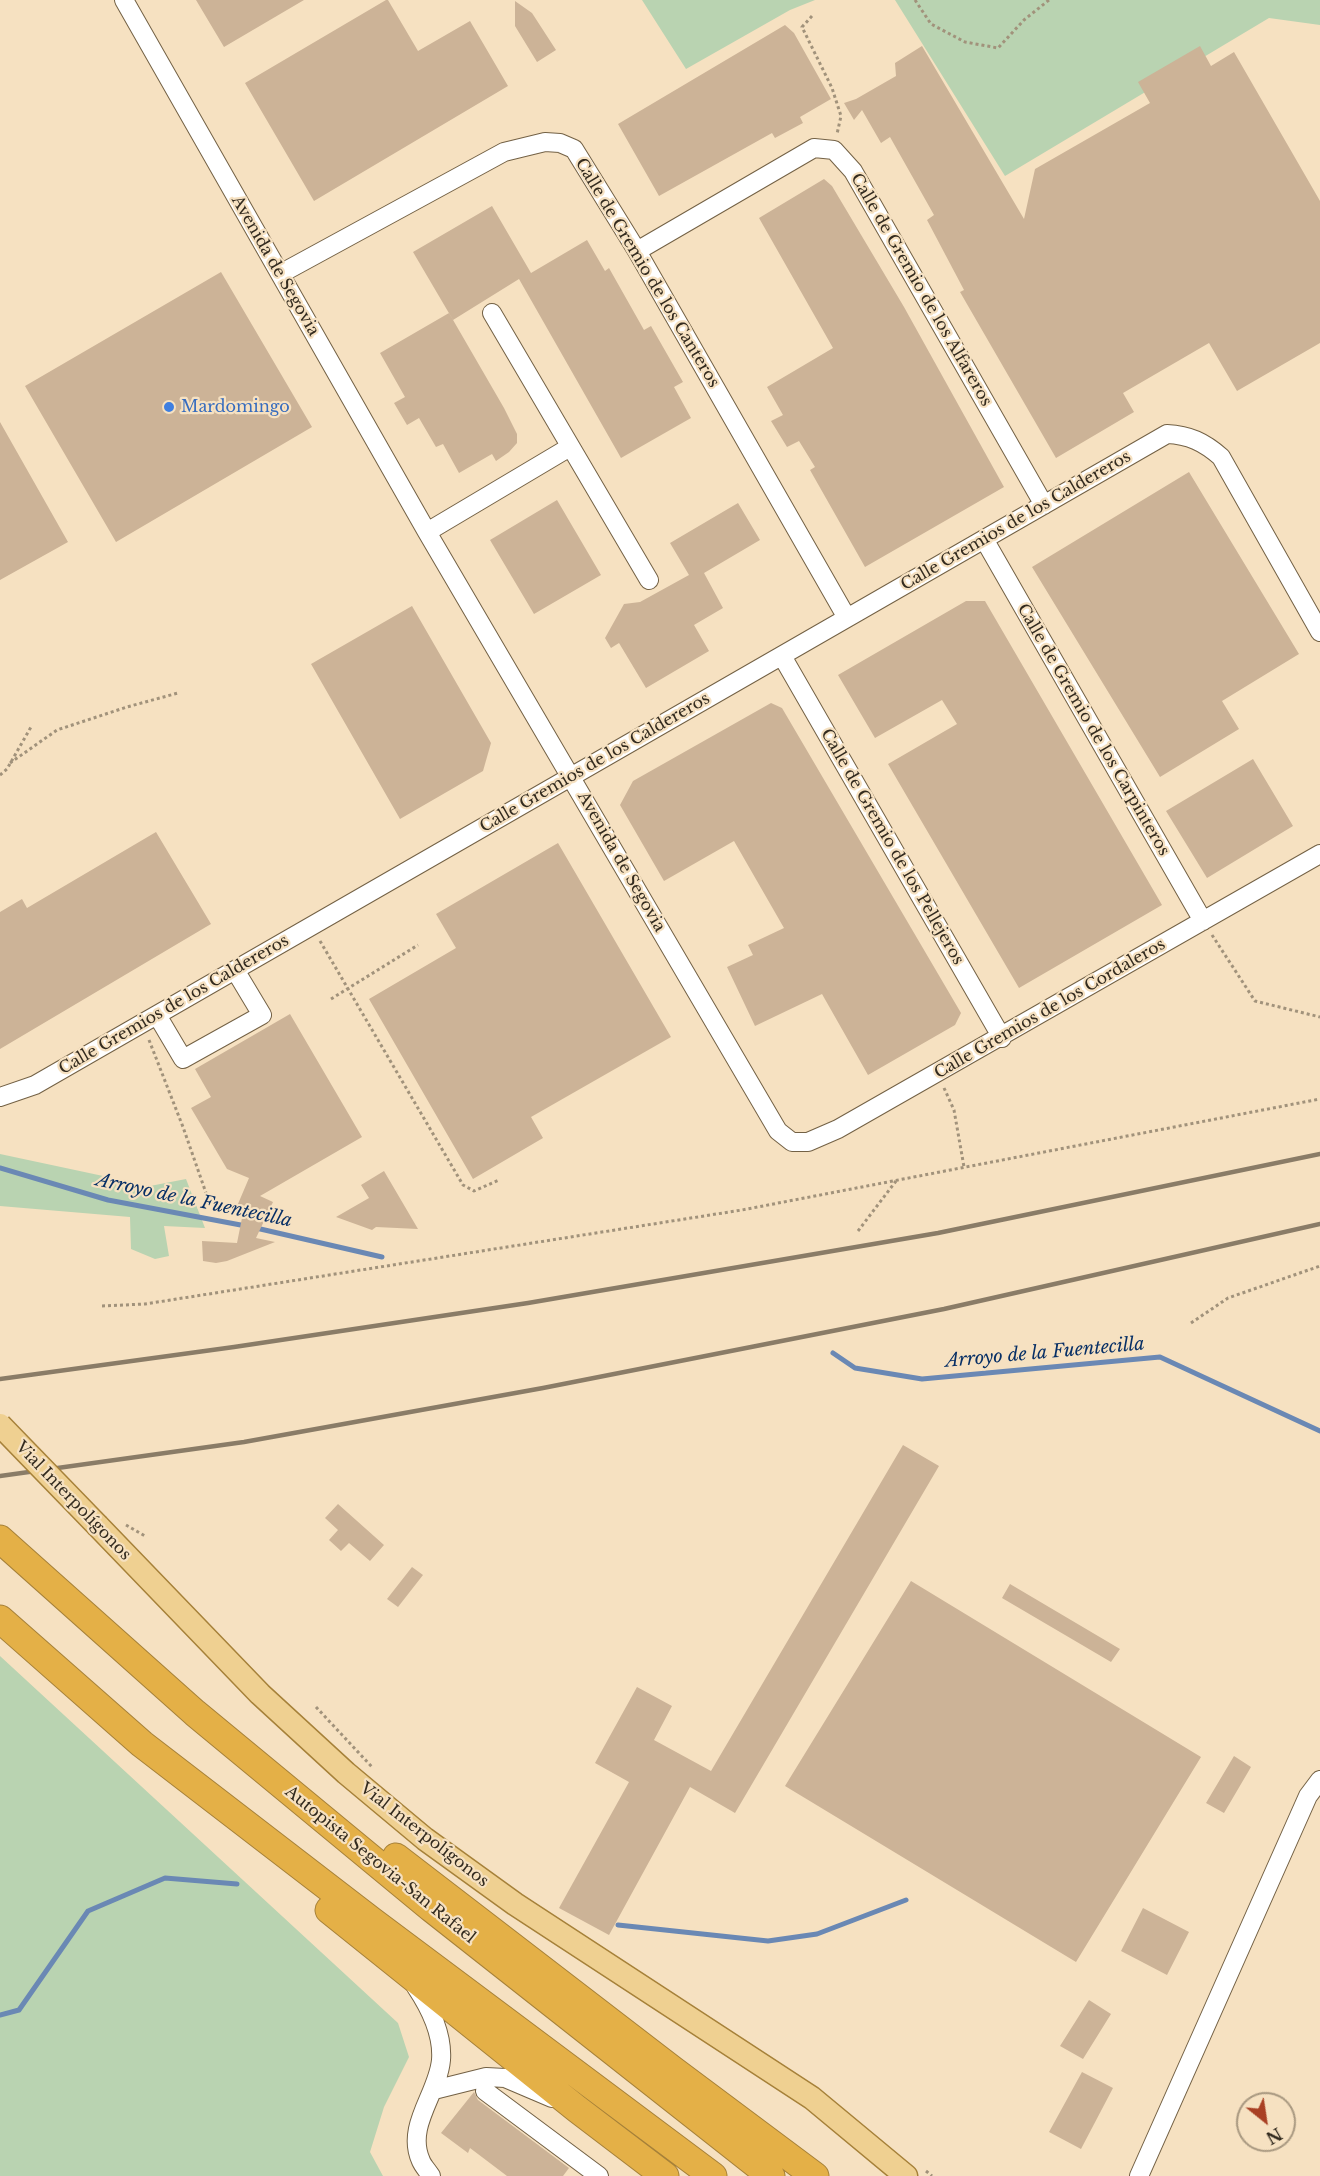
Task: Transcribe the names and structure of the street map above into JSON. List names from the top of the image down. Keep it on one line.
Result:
{"streets":{"highway":["Autopista Segovia-San Rafael"],"main road":["Vial Interpolígonos"],"street":["Avenida de Segovia","Calle de Gremio de los Canteros","Calle de Gremio de los Alfareros","Calle Gremios de los Caldereros","Calle de Gremio de los Carpinteros","Calle de Gremio de los Pellejeros","Calle Gremios de los Cordaleros"]},"crossings":[["Avenida de Segovia","Calle de Gremio de los Canteros"],["Avenida de Segovia","Calle Gremios de los Caldereros"],["Avenida de Segovia","Calle Gremios de los Cordaleros"],["Calle de Gremio de los Canteros","Calle Gremios de los Caldereros"],["Calle de Gremio de los Alfareros","Calle Gremios de los Caldereros"],["Calle Gremios de los Caldereros","Calle de Gremio de los Carpinteros"],["Calle Gremios de los Caldereros","Calle de Gremio de los Pellejeros"],["Calle de Gremio de los Carpinteros","Calle Gremios de los Cordaleros"],["Calle de Gremio de los Pellejeros","Calle Gremios de los Cordaleros"]],"water":["Arroyo de la Fuentecilla"],"places":["Mardomingo"],"north":"bottom right"}
